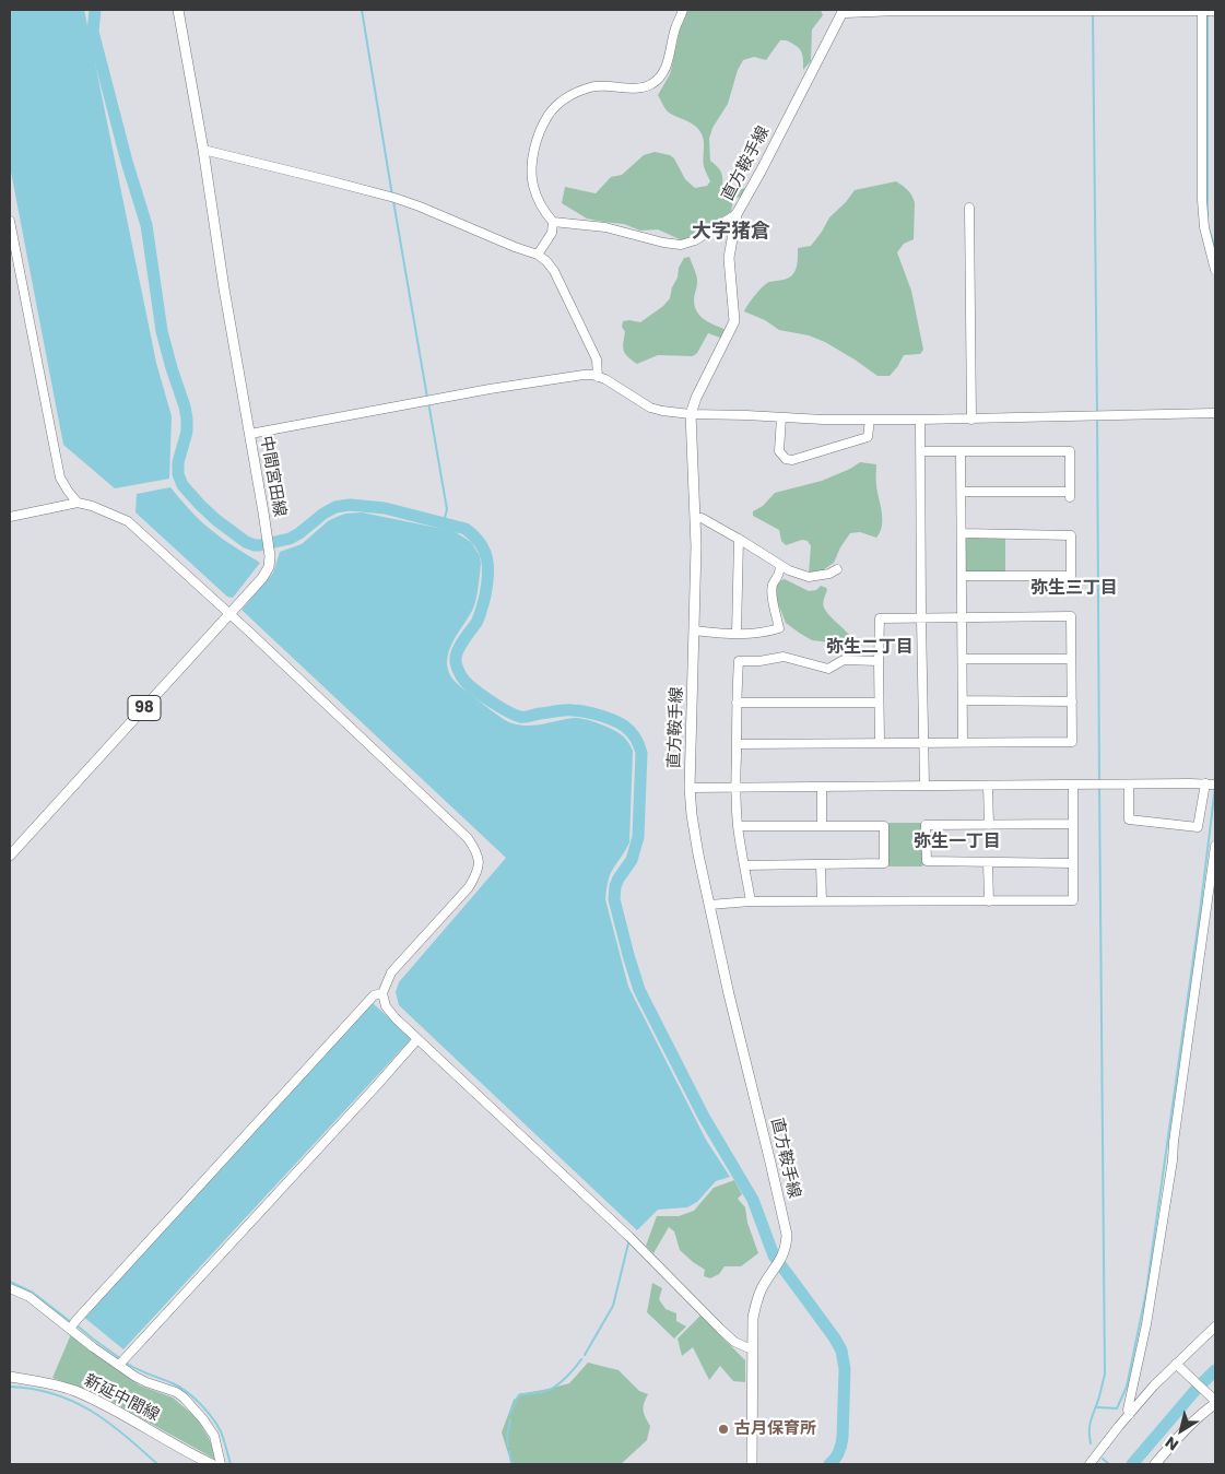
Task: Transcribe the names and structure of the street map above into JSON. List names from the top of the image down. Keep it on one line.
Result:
{"streets":{"main road":["直方鞍手線","中間宮田線","98","新延中間線"]},"districts":["大字猪倉","弥生三丁目","弥生二丁目","弥生一丁目"],"places":["古月保育所"],"north":"bottom left"}
